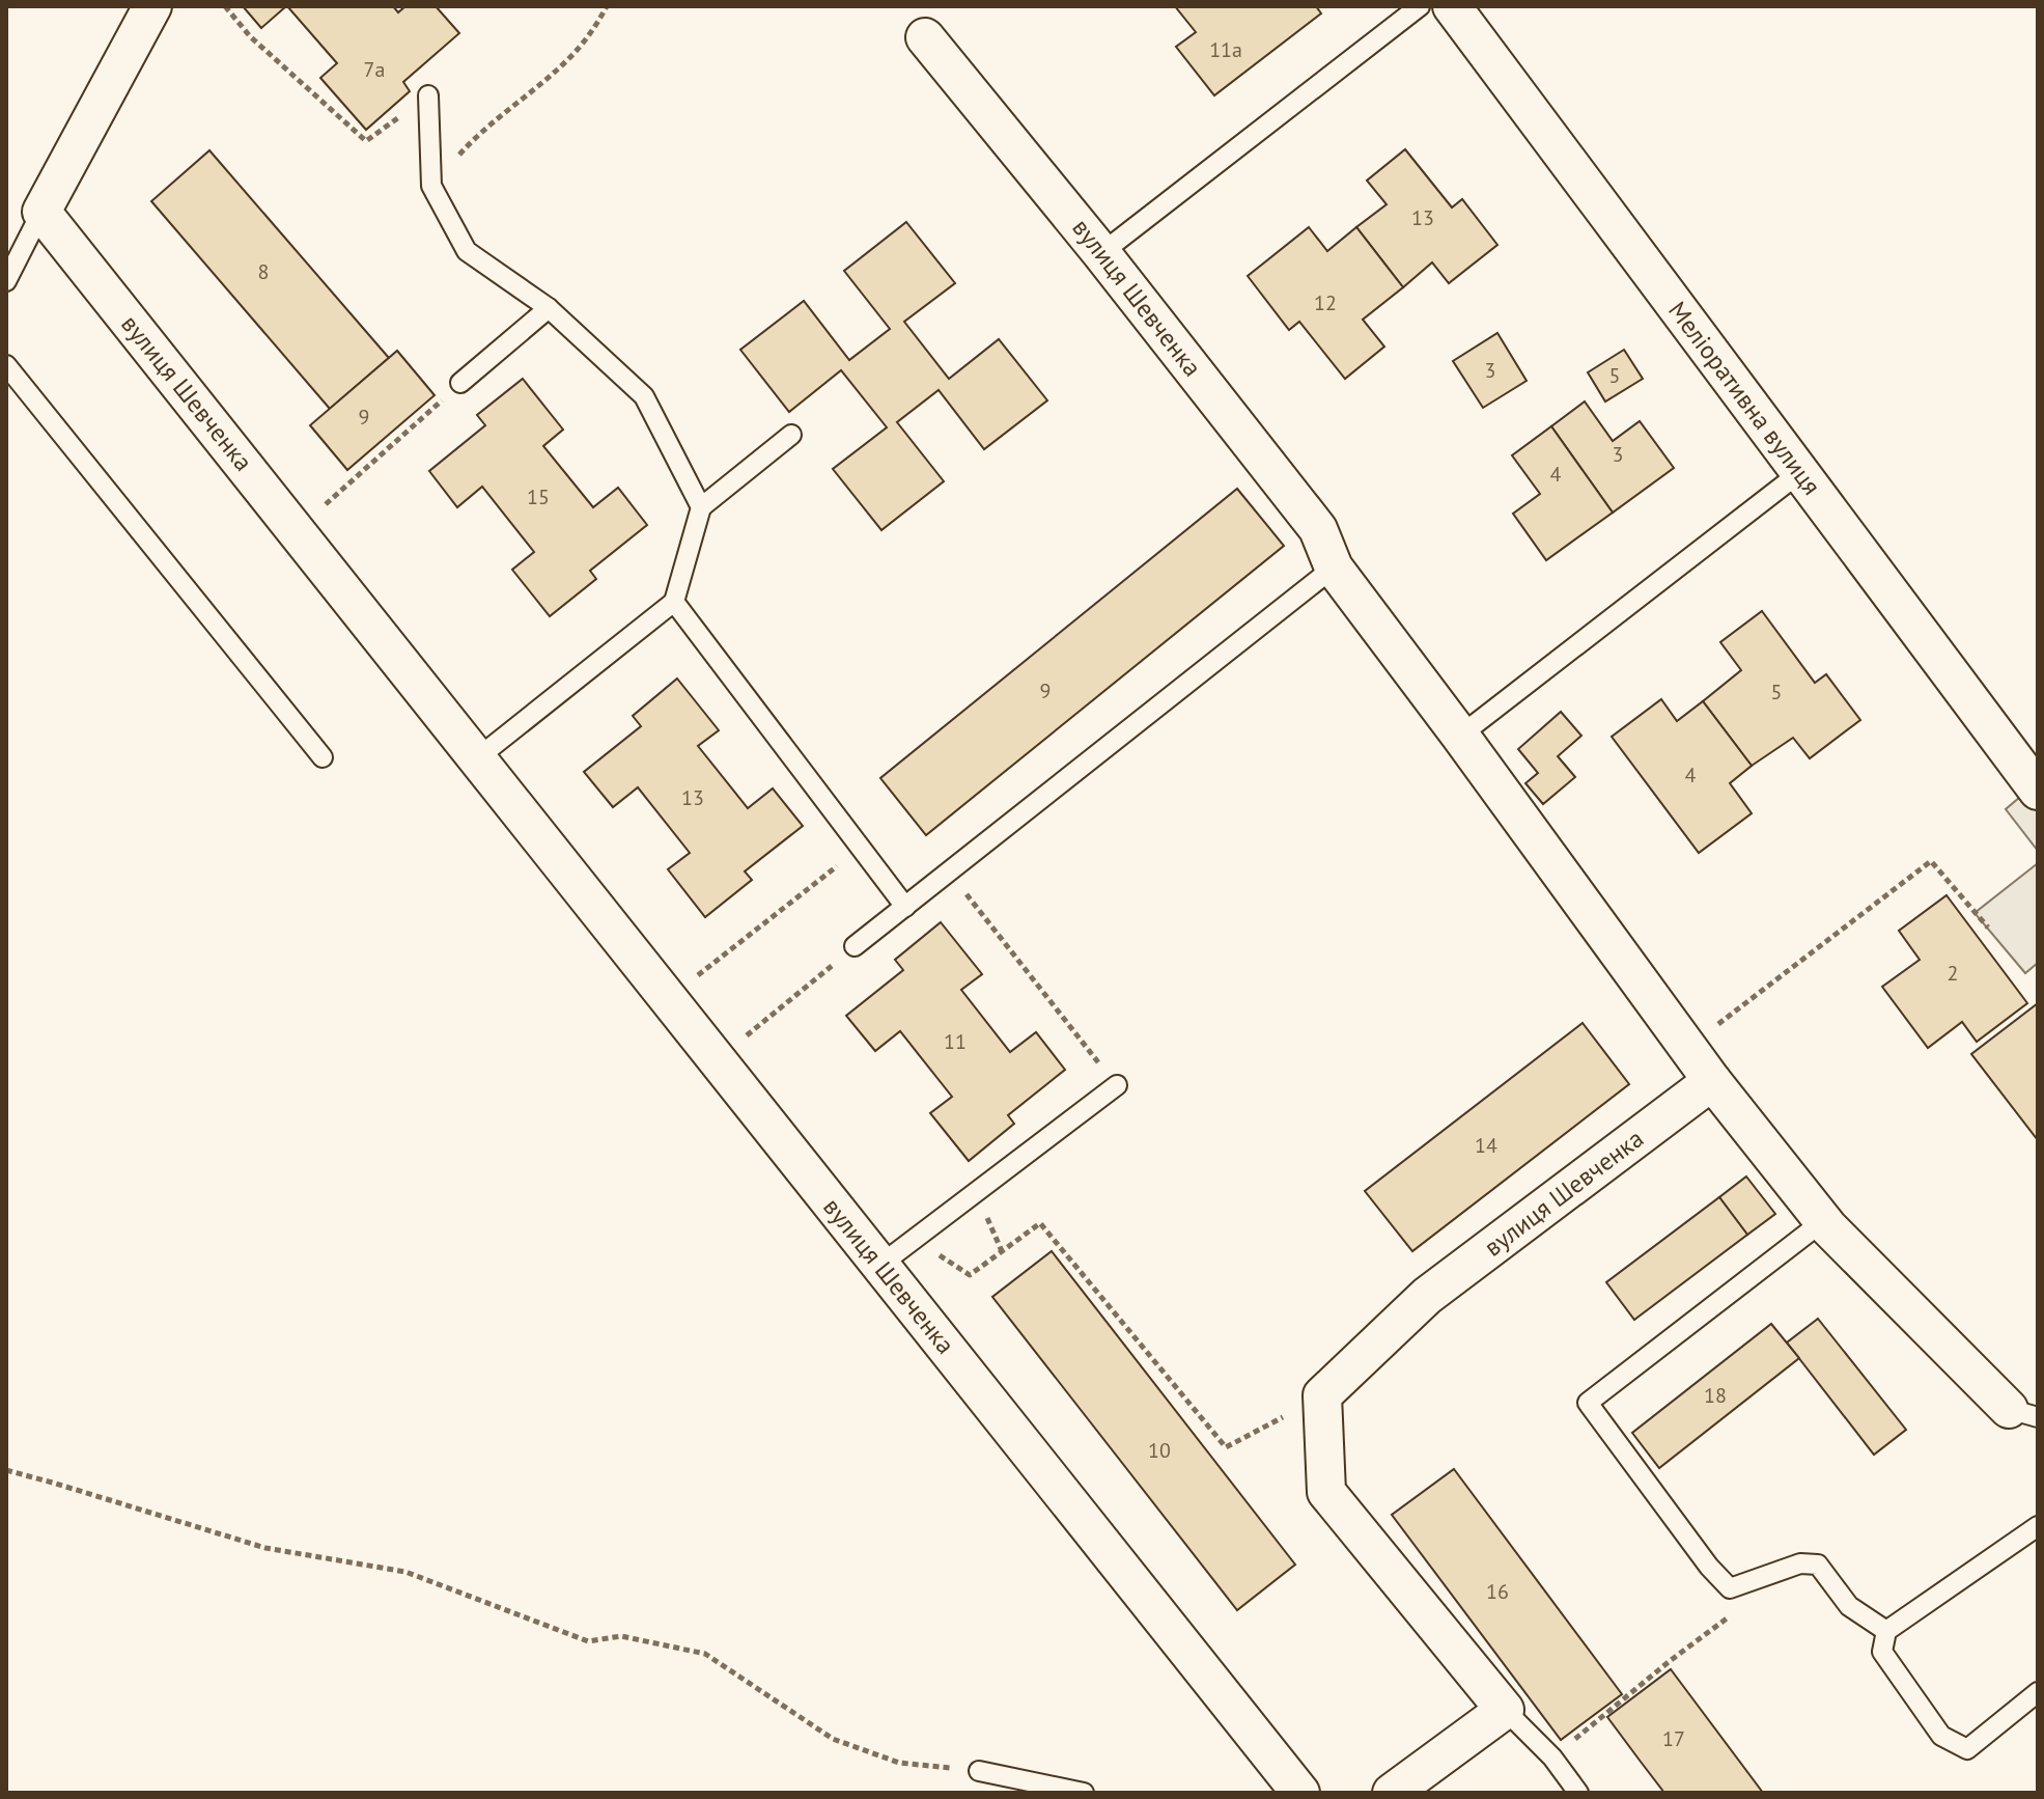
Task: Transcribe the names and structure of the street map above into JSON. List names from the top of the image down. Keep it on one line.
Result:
{"streets":{"street":["вулиця Шевченка","Меліоративна вулиця"]},"house_numbers":["11а","7а","13","8","12","3","5","9","3","4","15","9","5","4","13","2","11","14","18","10","16","17"]}
